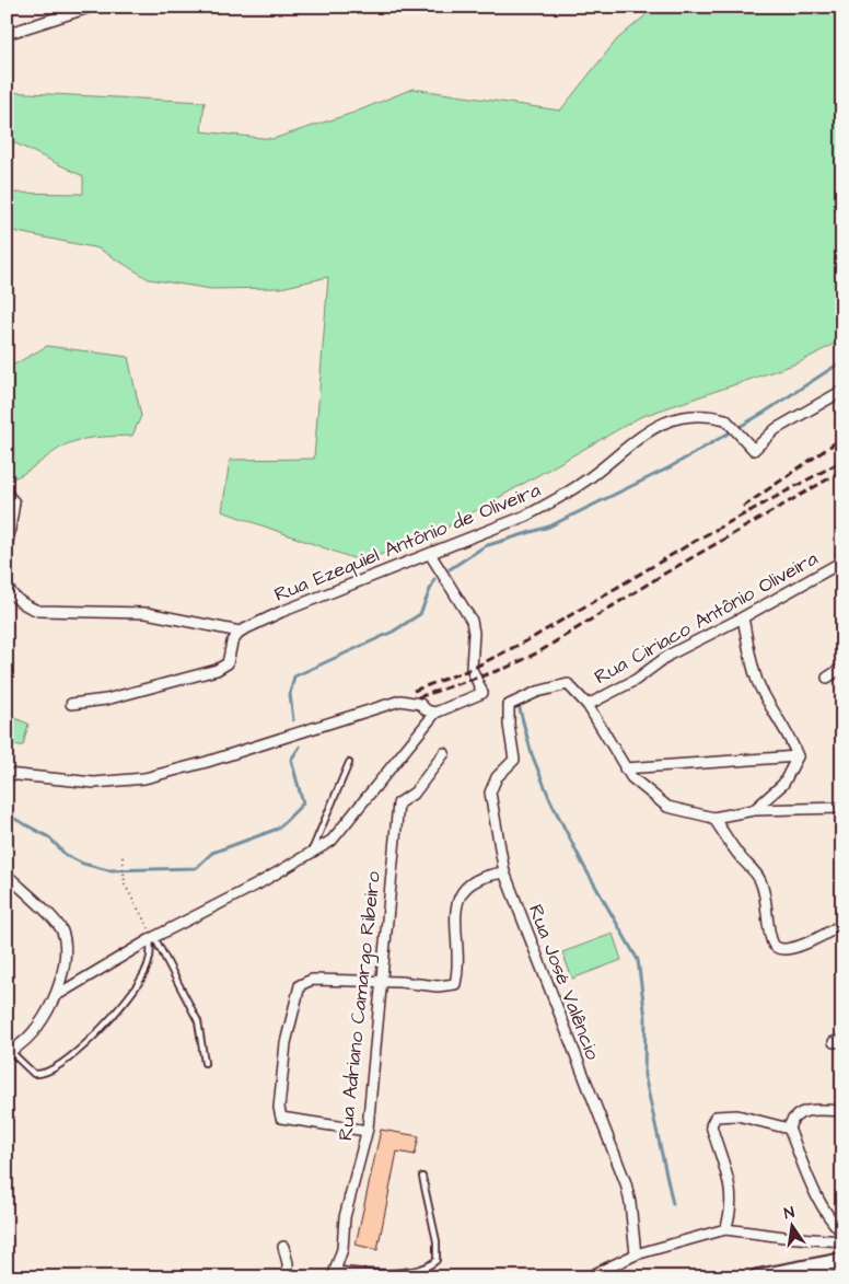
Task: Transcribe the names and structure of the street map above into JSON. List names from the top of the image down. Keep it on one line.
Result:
{"streets":{"street":["Rua Ezequiel Antônio de Oliveira","Rua Ciriaco Antônio Oliveira","Rua José Valêncio","Rua Adriano Camargo Ribeiro"]},"crossings":[["Rua Ciriaco Antônio Oliveira","Rua José Valêncio"]],"north":"top"}
